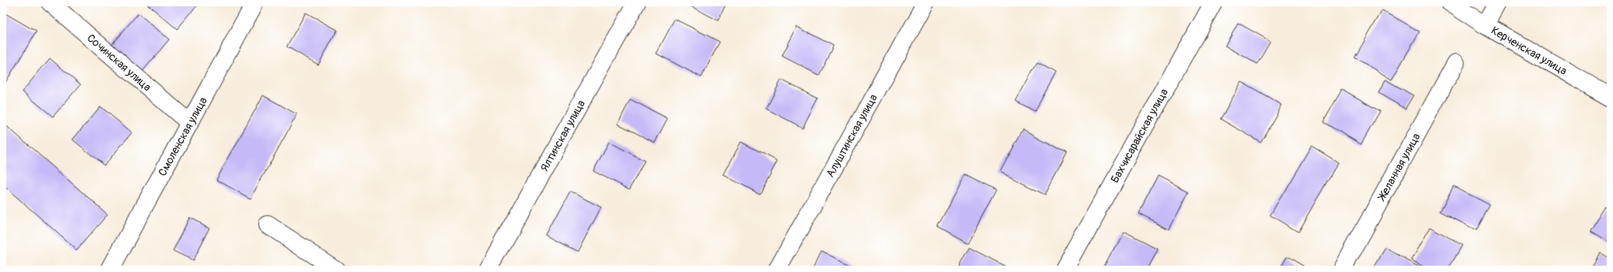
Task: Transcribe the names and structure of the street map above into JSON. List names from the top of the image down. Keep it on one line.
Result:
{"streets":{"street":["Керченская улица","Сочинская улица","Ялтинская улица","Алуштинская улица","Бахчисарайская улица","Смоленская улица","Желанная улица"]},"crossings":[["Сочинская улица","Смоленская улица"]]}
